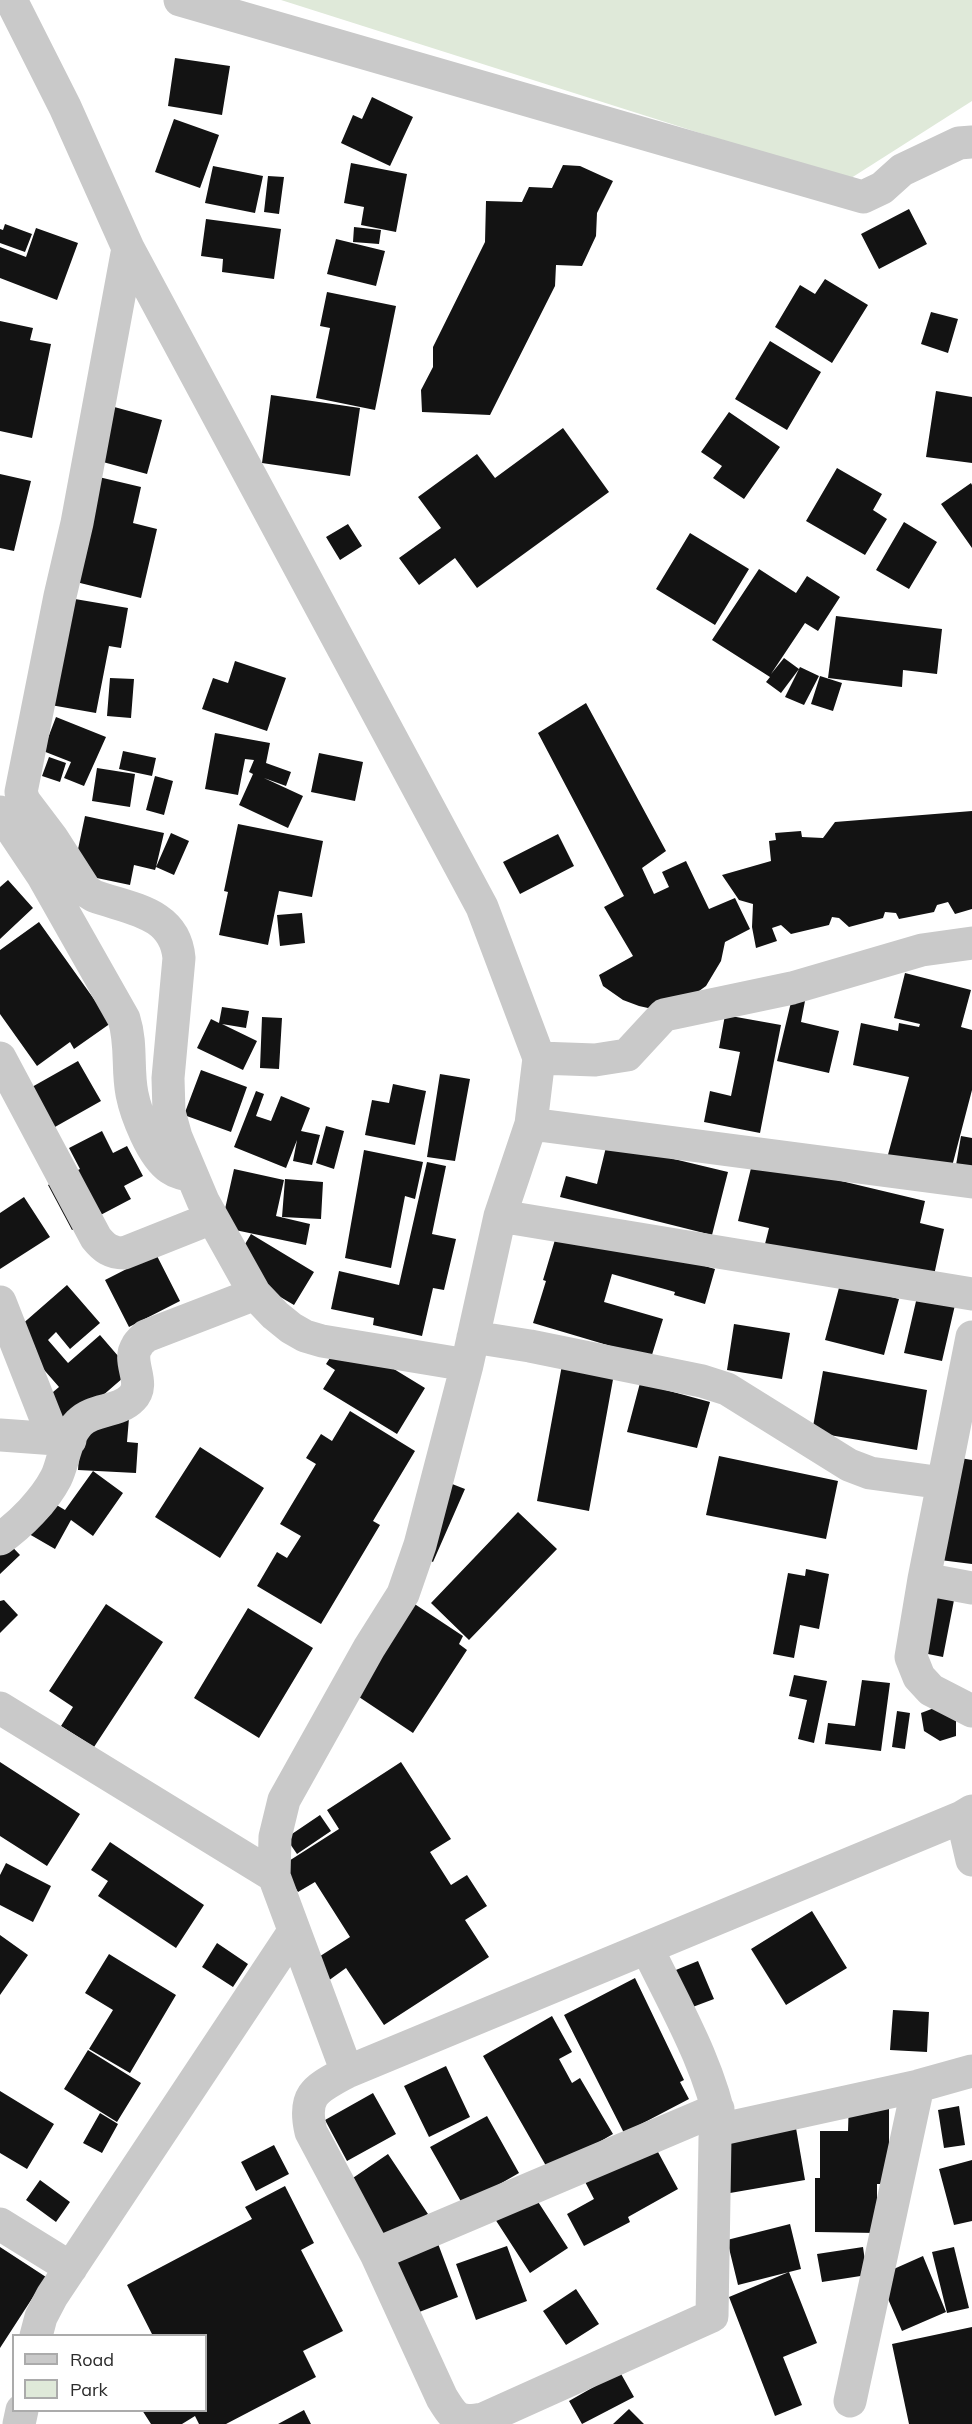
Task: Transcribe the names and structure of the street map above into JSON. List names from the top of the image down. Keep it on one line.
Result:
{"legend":["Road","Park"]}
